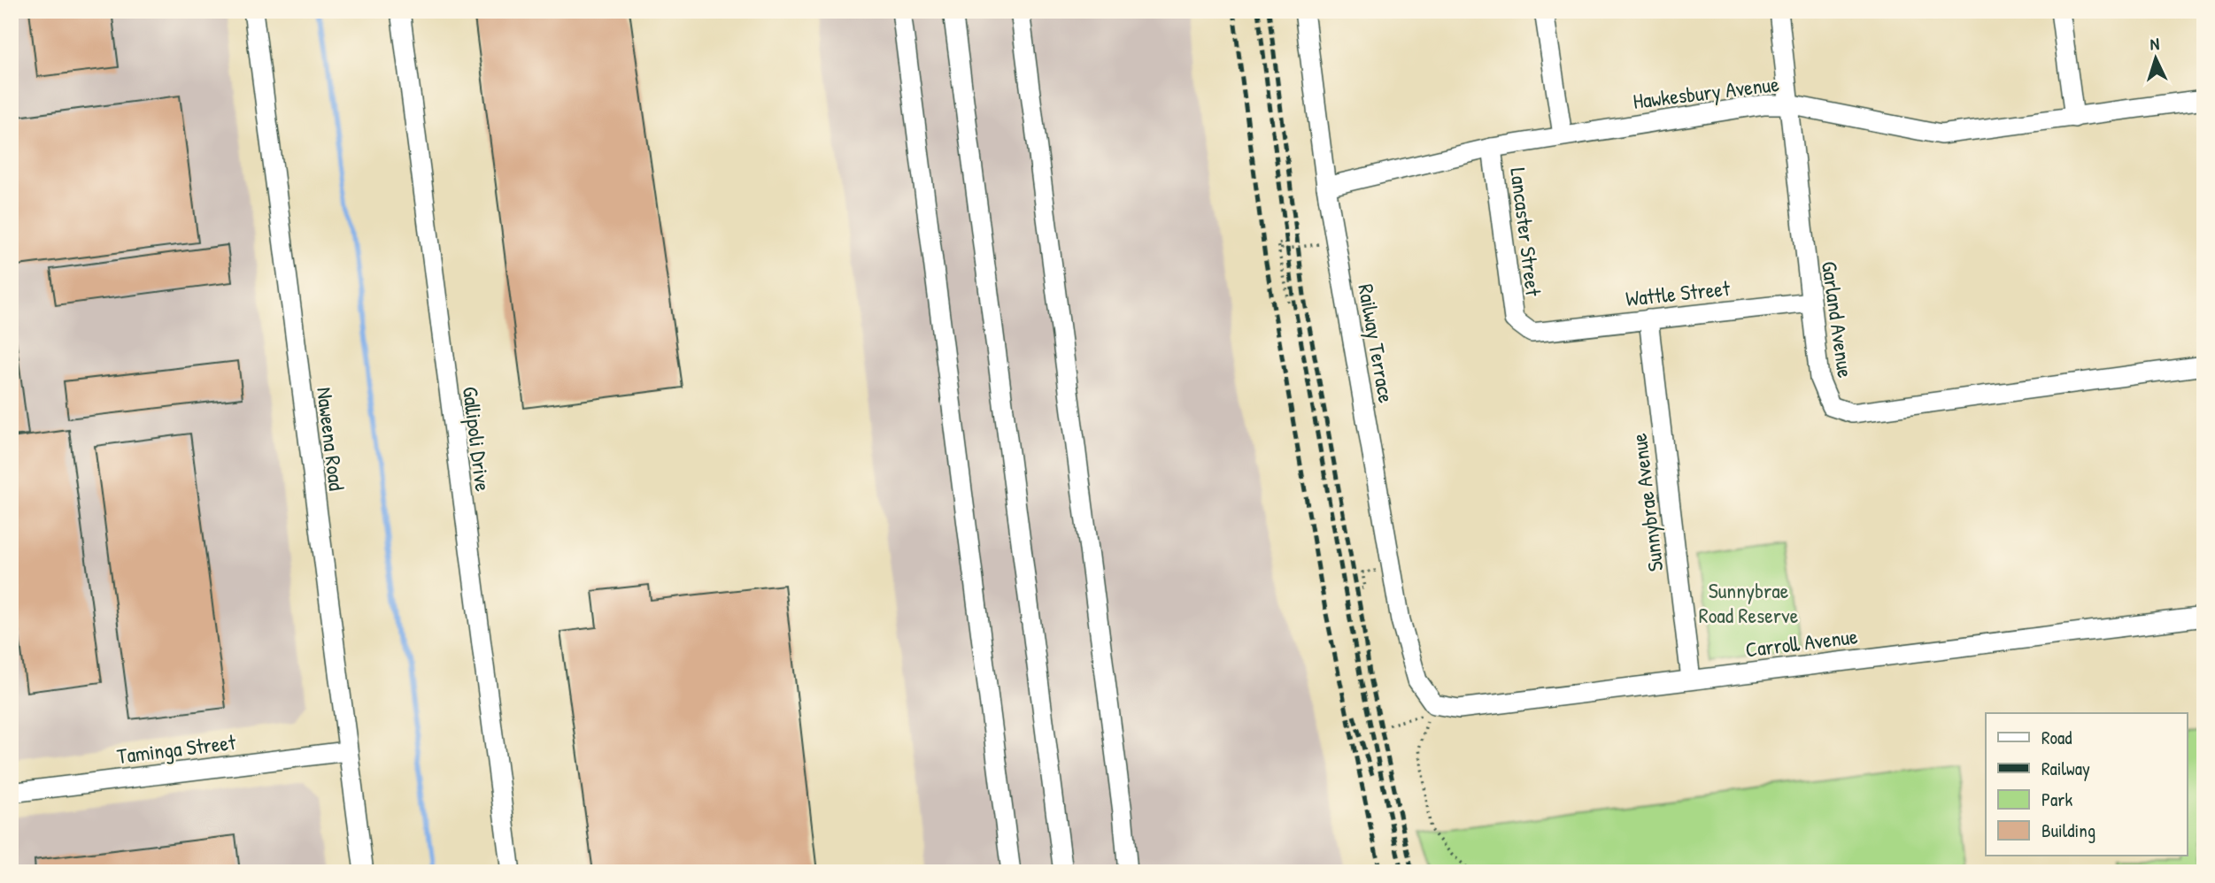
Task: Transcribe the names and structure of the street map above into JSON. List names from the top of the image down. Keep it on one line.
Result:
{"streets":{"street":["Hawkesbury Avenue","Lancaster Street","Wattle Street","Garland Avenue","Railway Terrace","Naweena Road","Gallipoli Drive","Sunnybrae Avenue","Carroll Avenue","Taminga Street"]},"crossings":[["Hawkesbury Avenue","Lancaster Street"],["Hawkesbury Avenue","Garland Avenue"],["Hawkesbury Avenue","Railway Terrace"],["Lancaster Street","Wattle Street"],["Wattle Street","Garland Avenue"],["Wattle Street","Sunnybrae Avenue"],["Railway Terrace","Carroll Avenue"],["Naweena Road","Taminga Street"],["Sunnybrae Avenue","Carroll Avenue"]],"parks":["Sunnybrae Road Reserve"],"legend":["Road","Railway","Park","Building"],"north":"top"}
